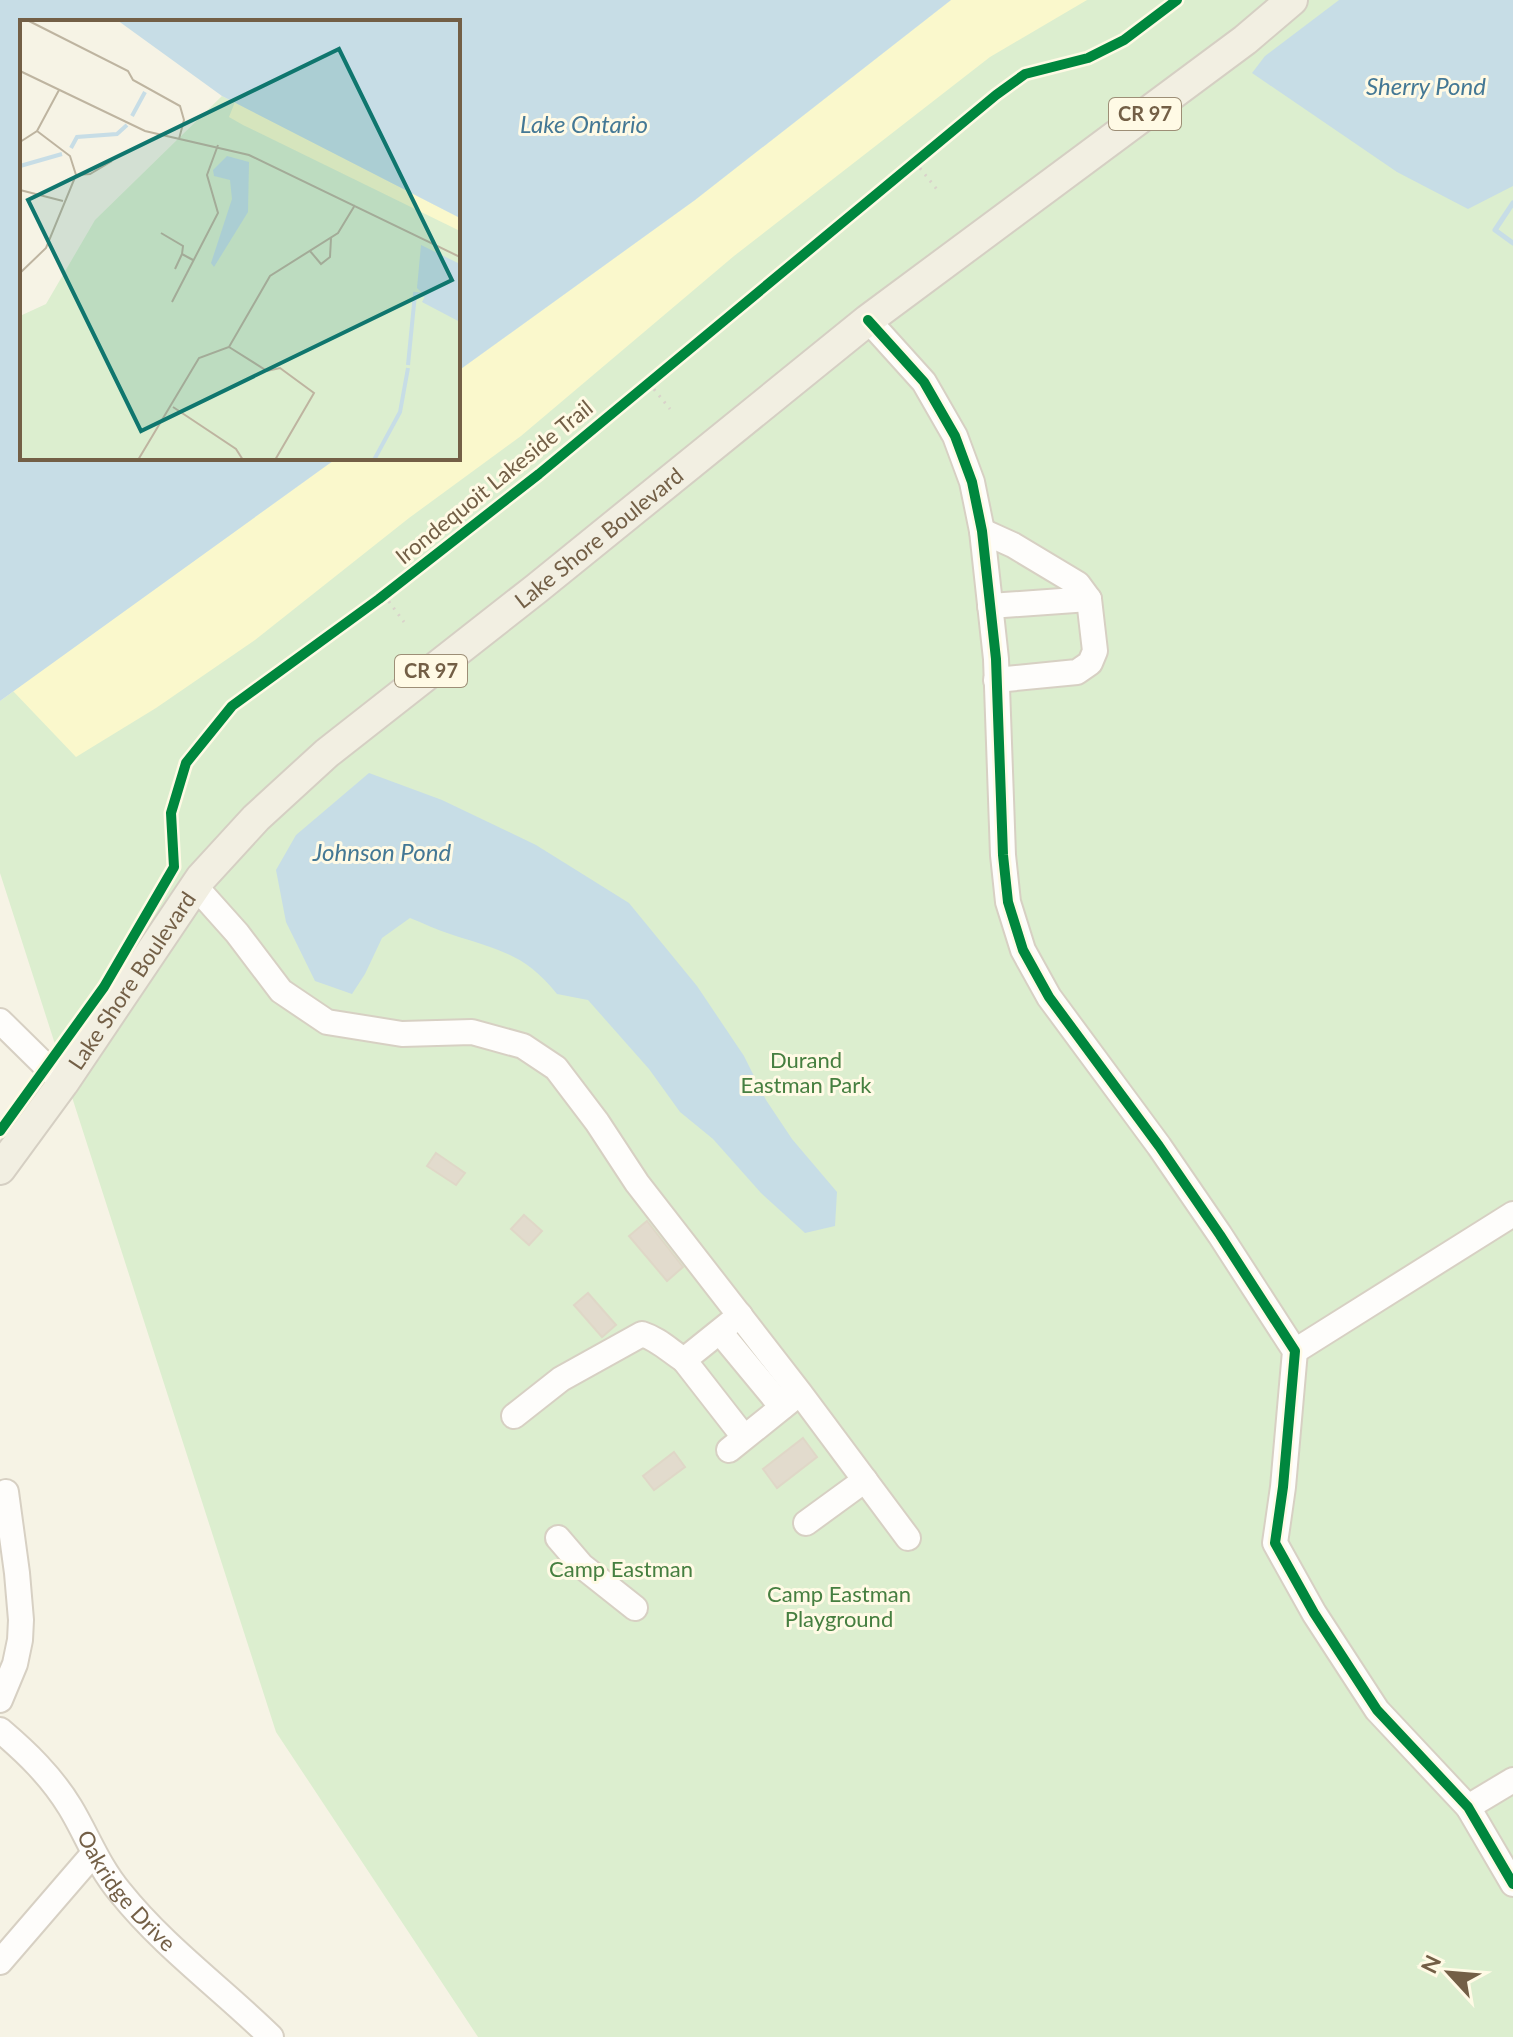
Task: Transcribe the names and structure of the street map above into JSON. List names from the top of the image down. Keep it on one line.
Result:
{"streets":{"main road":["CR 97","Lake Shore Boulevard"],"street":["Oakridge Drive"],"cycle path":["Irondequoit Lakeside Trail"]},"water":["Sherry Pond","Lake Ontario","Johnson Pond"],"parks":["Durand Eastman Park","Camp Eastman","Camp Eastman Playground"],"north":"top left"}
